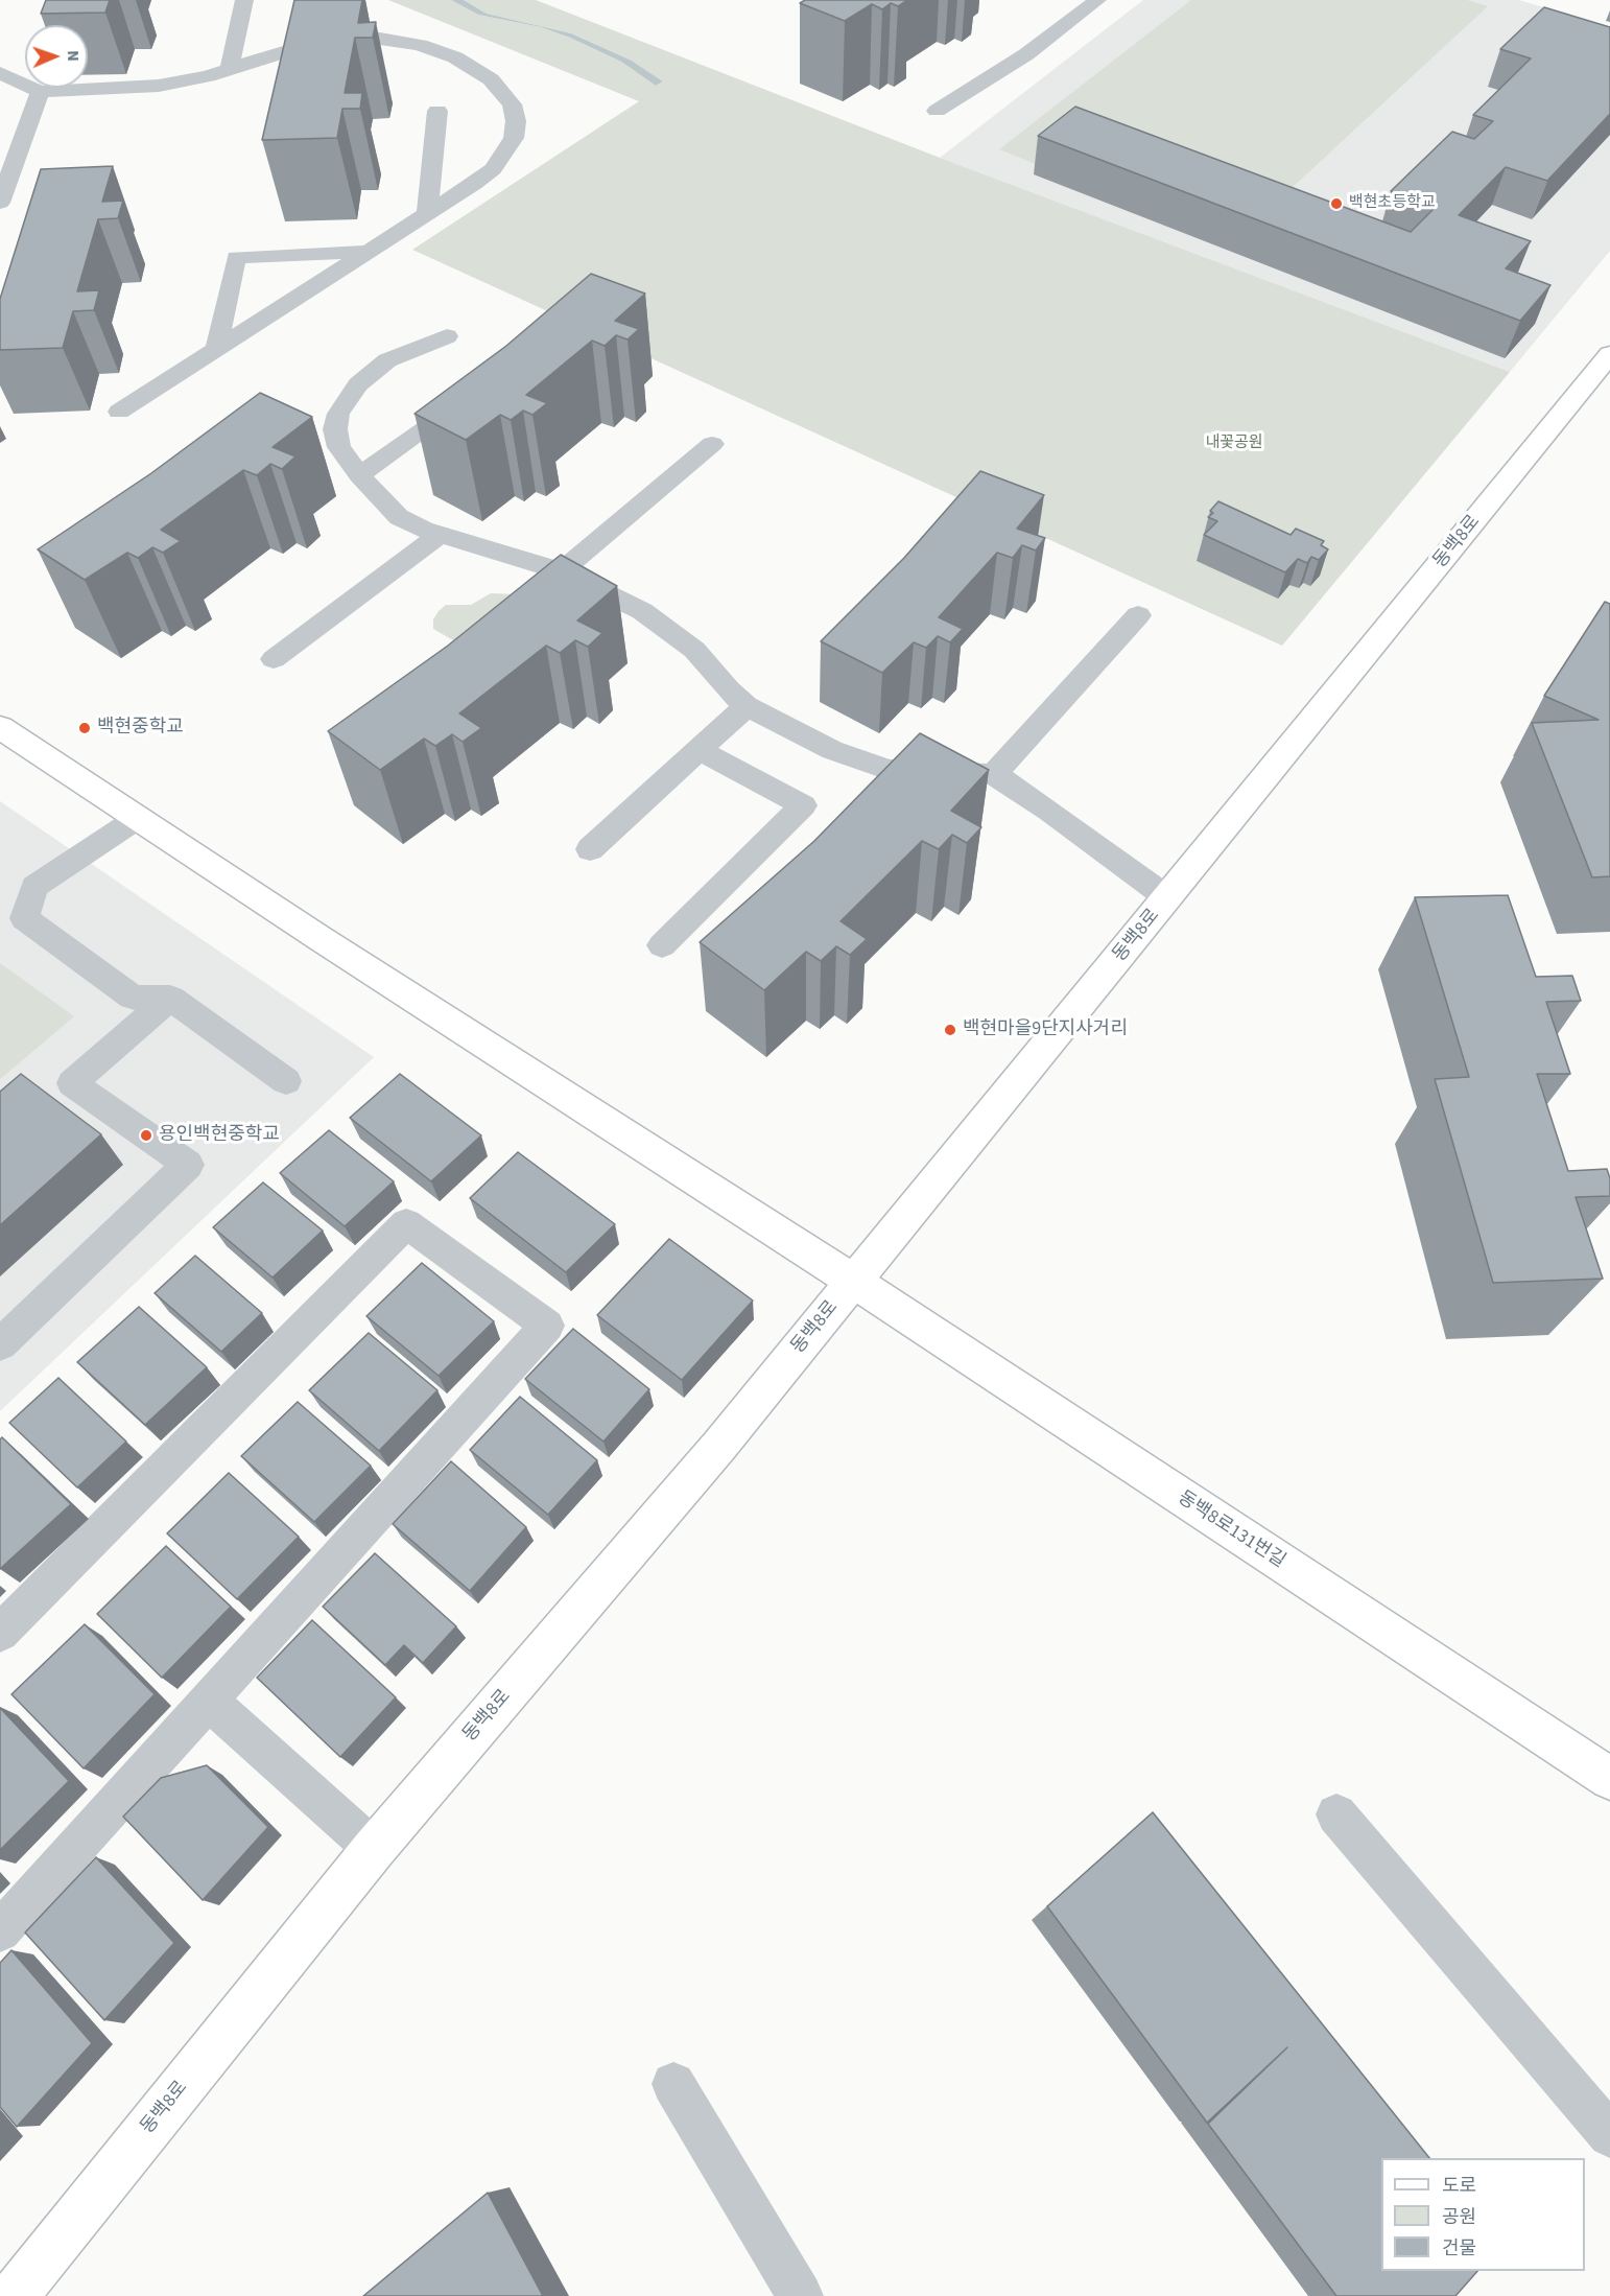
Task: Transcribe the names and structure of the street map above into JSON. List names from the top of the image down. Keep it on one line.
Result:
{"streets":{"street":["동백8로","동백8로131번길"]},"crossings":[["동백8로","동백8로131번길"]],"parks":["내꽃공원"],"places":["백현초등학교","백현중학교","백현마을9단지사거리","용인백현중학교"],"legend":["도로","공원","건물"],"north":"right"}
